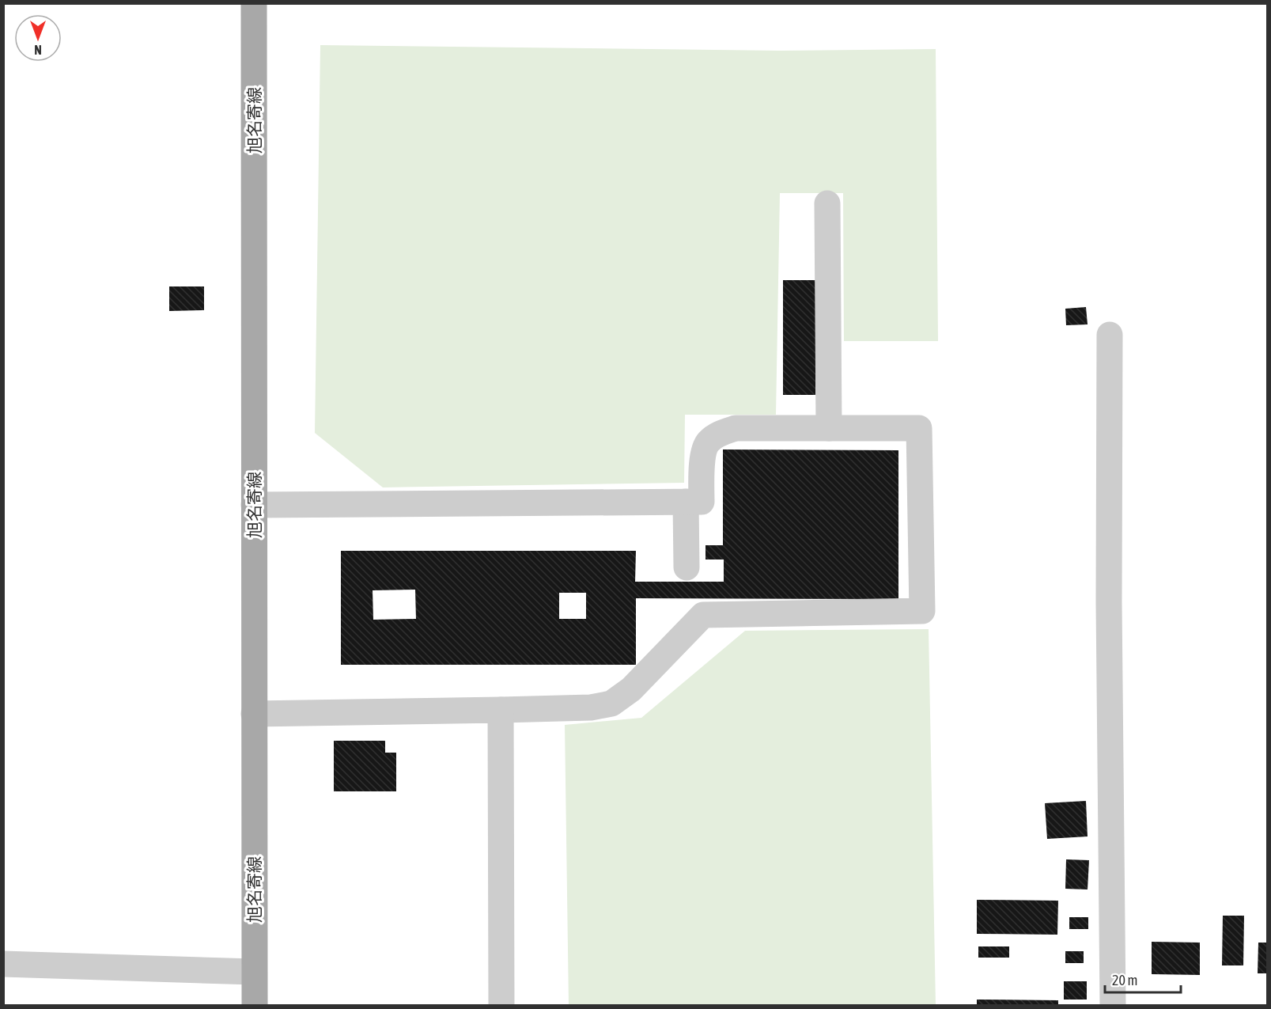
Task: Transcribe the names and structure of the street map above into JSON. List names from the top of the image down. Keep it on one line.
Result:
{"streets":{"main road":["旭名寄線"]},"scale_bar":"20 m","north":"bottom"}
